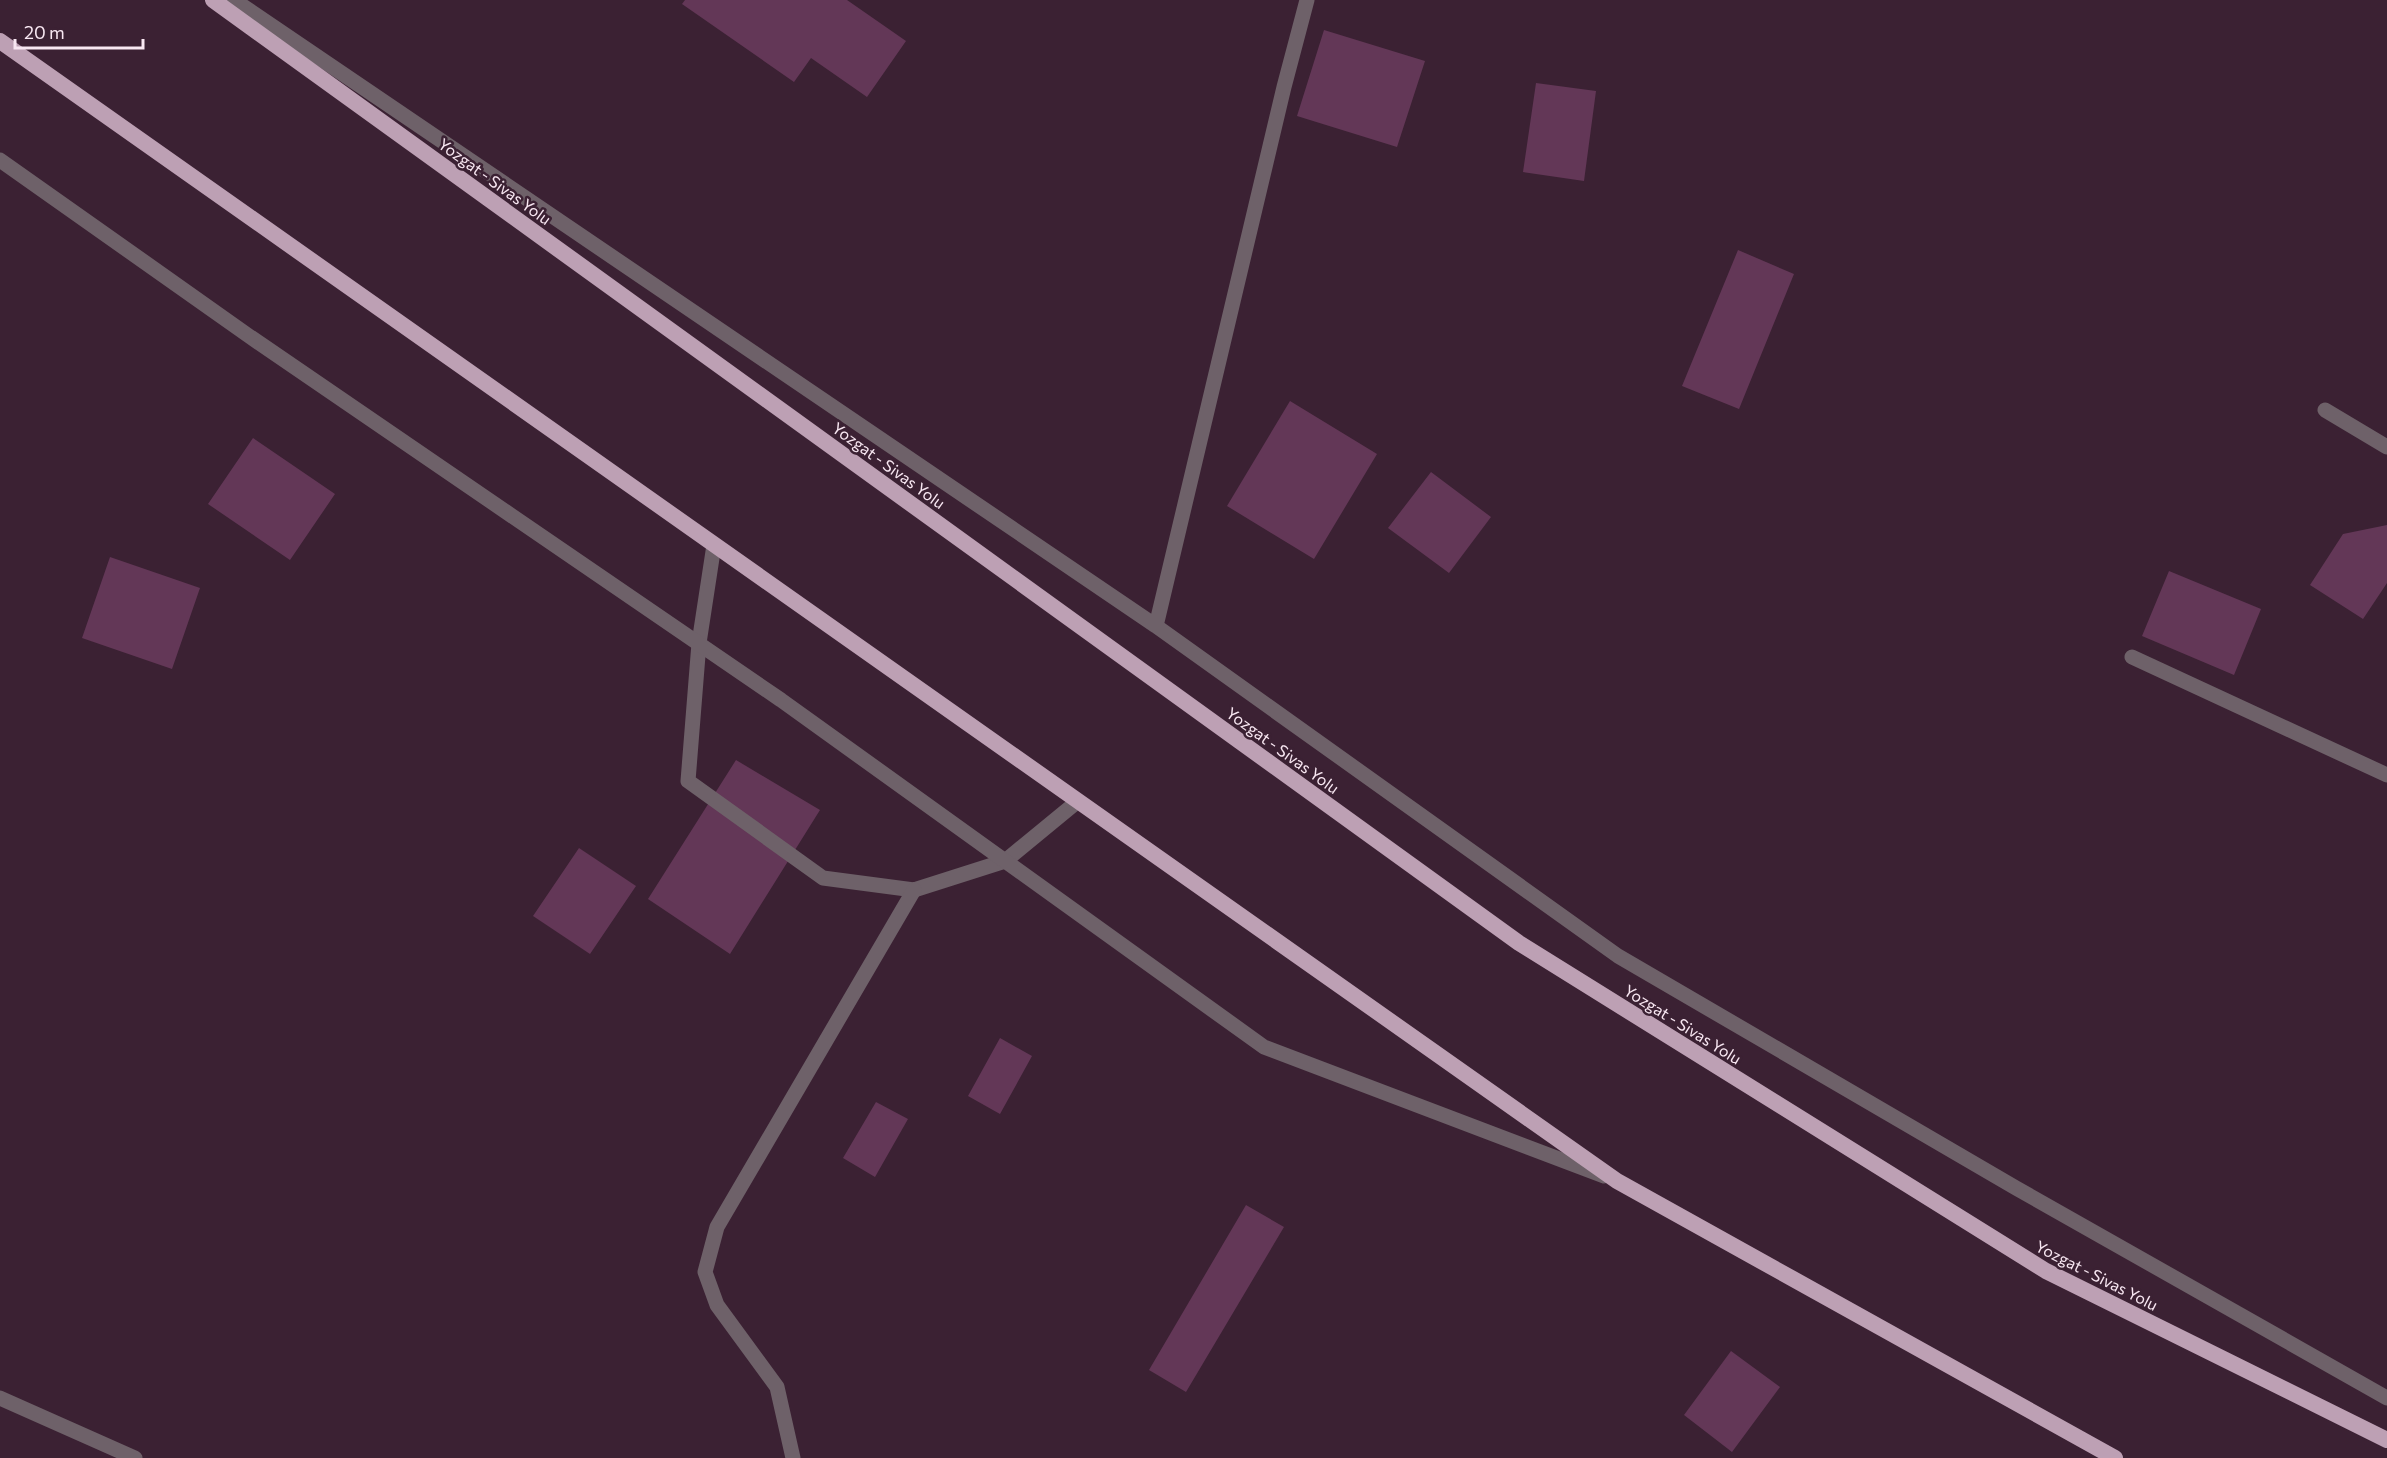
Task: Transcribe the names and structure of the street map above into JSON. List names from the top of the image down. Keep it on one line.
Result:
{"streets":{"highway":["Yozgat - Sivas Yolu"]},"scale_bar":"20 m"}
